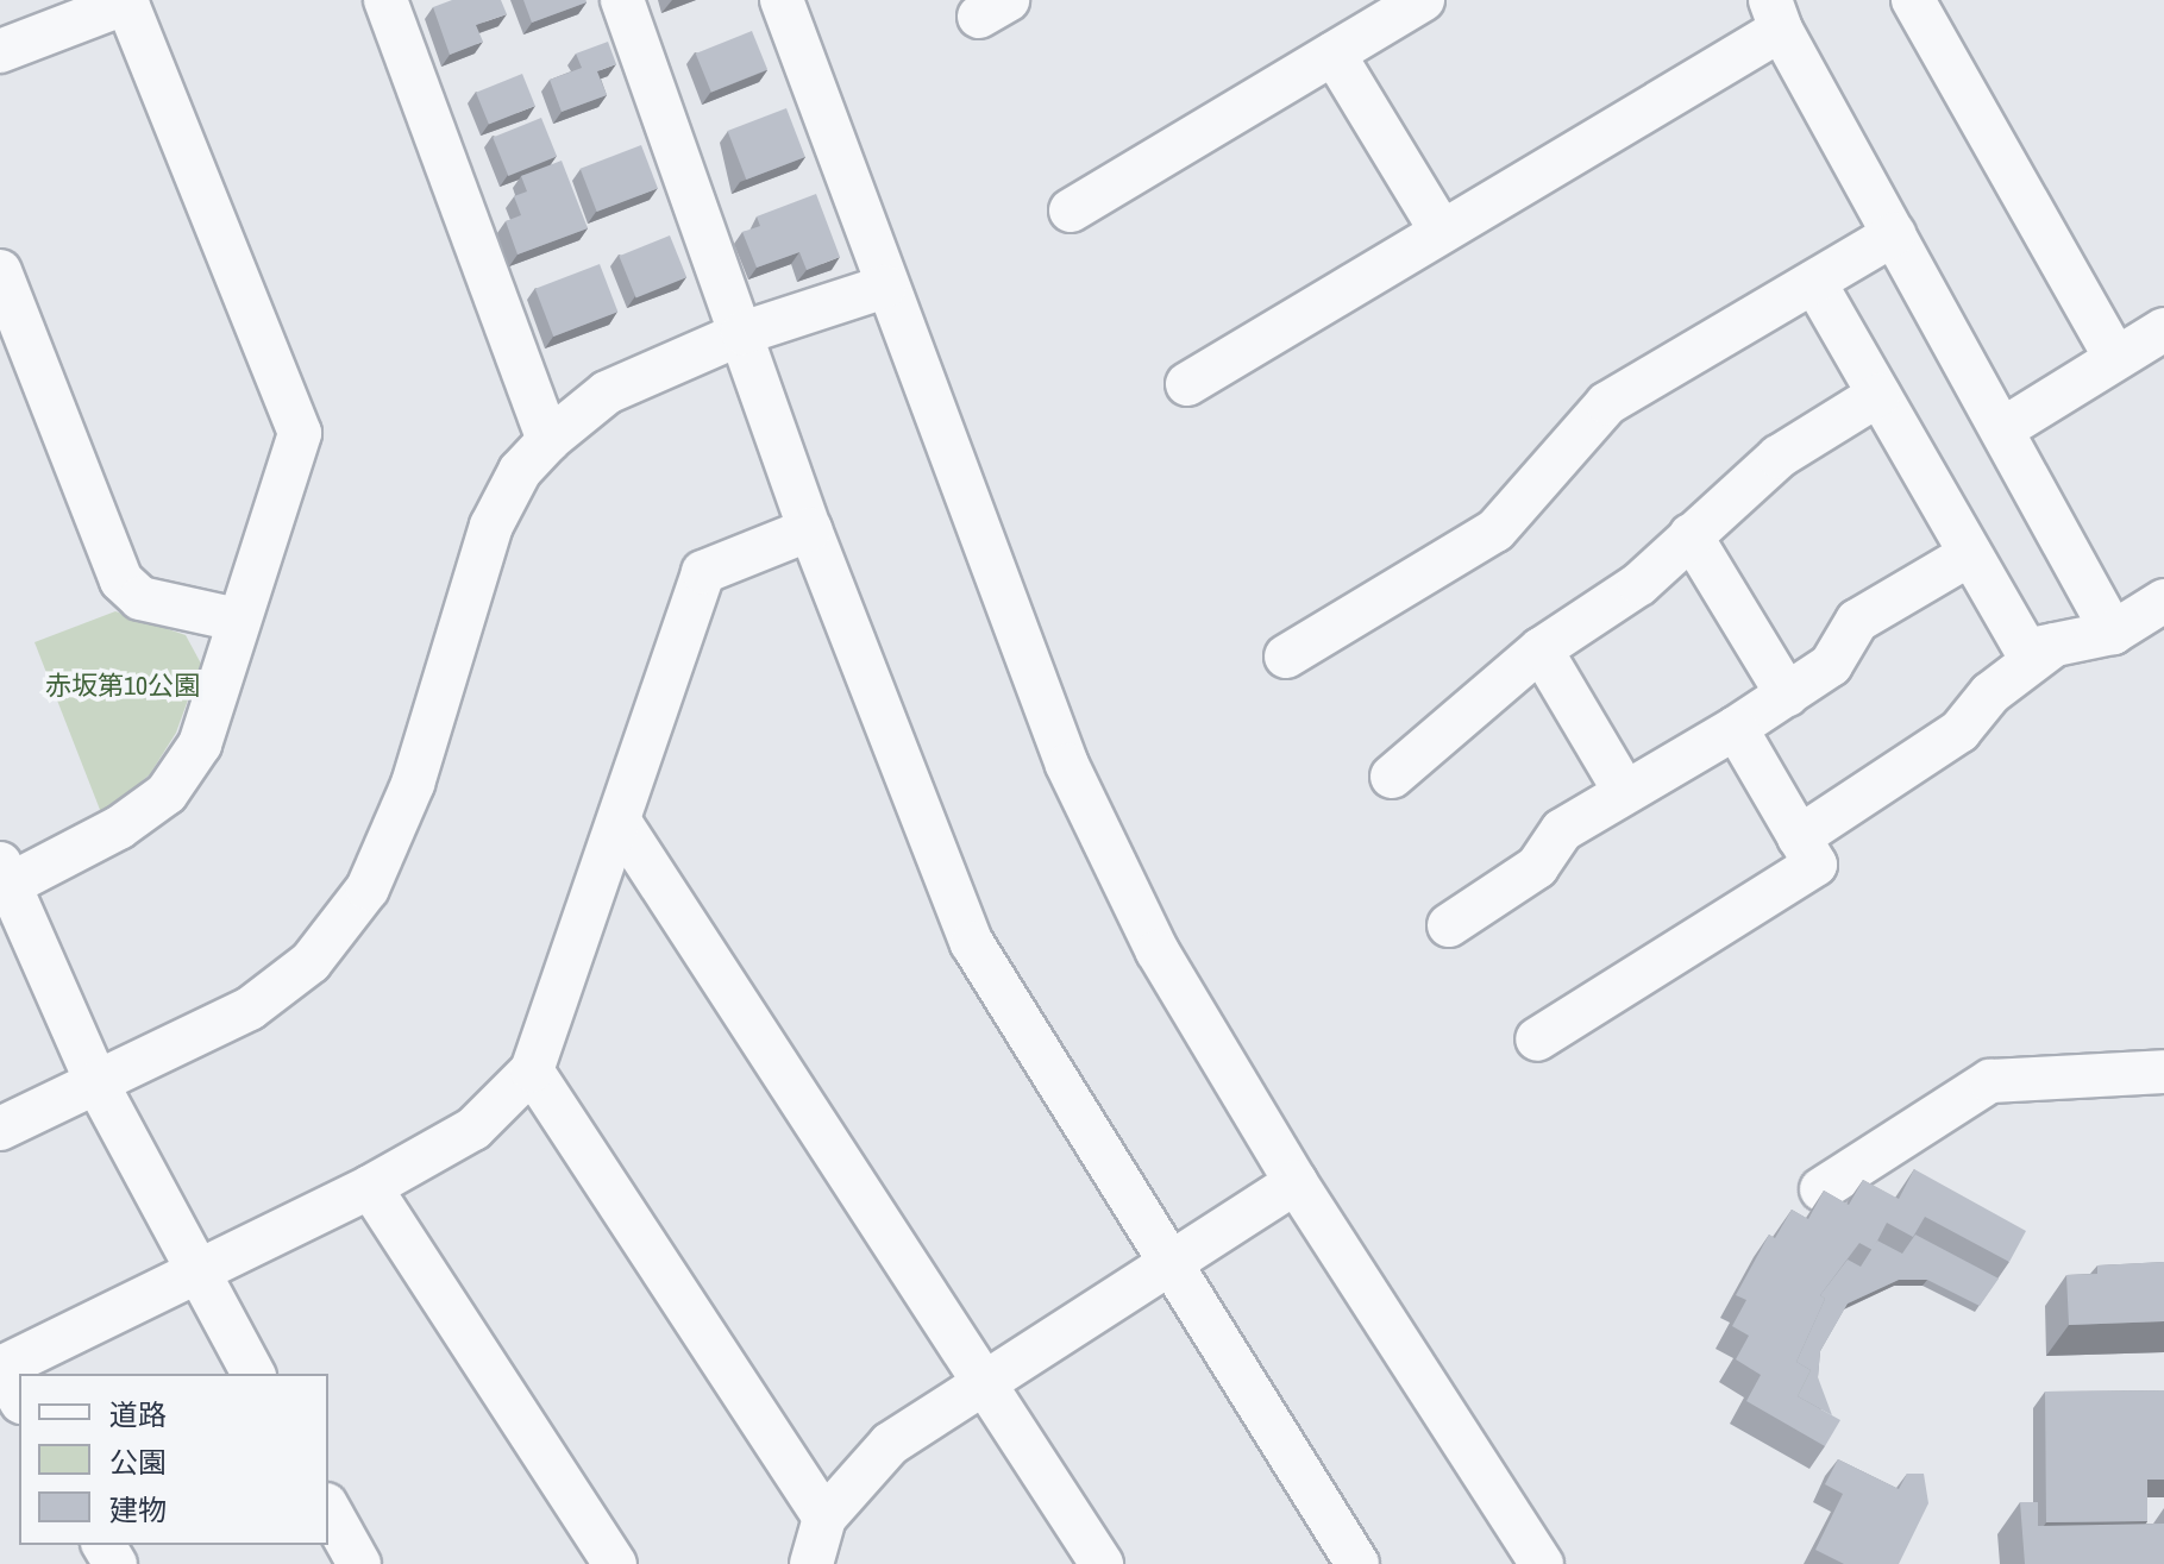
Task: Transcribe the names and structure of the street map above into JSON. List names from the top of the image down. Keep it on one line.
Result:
{"parks":["赤坂第10公園"],"legend":["道路","公園","建物"]}
